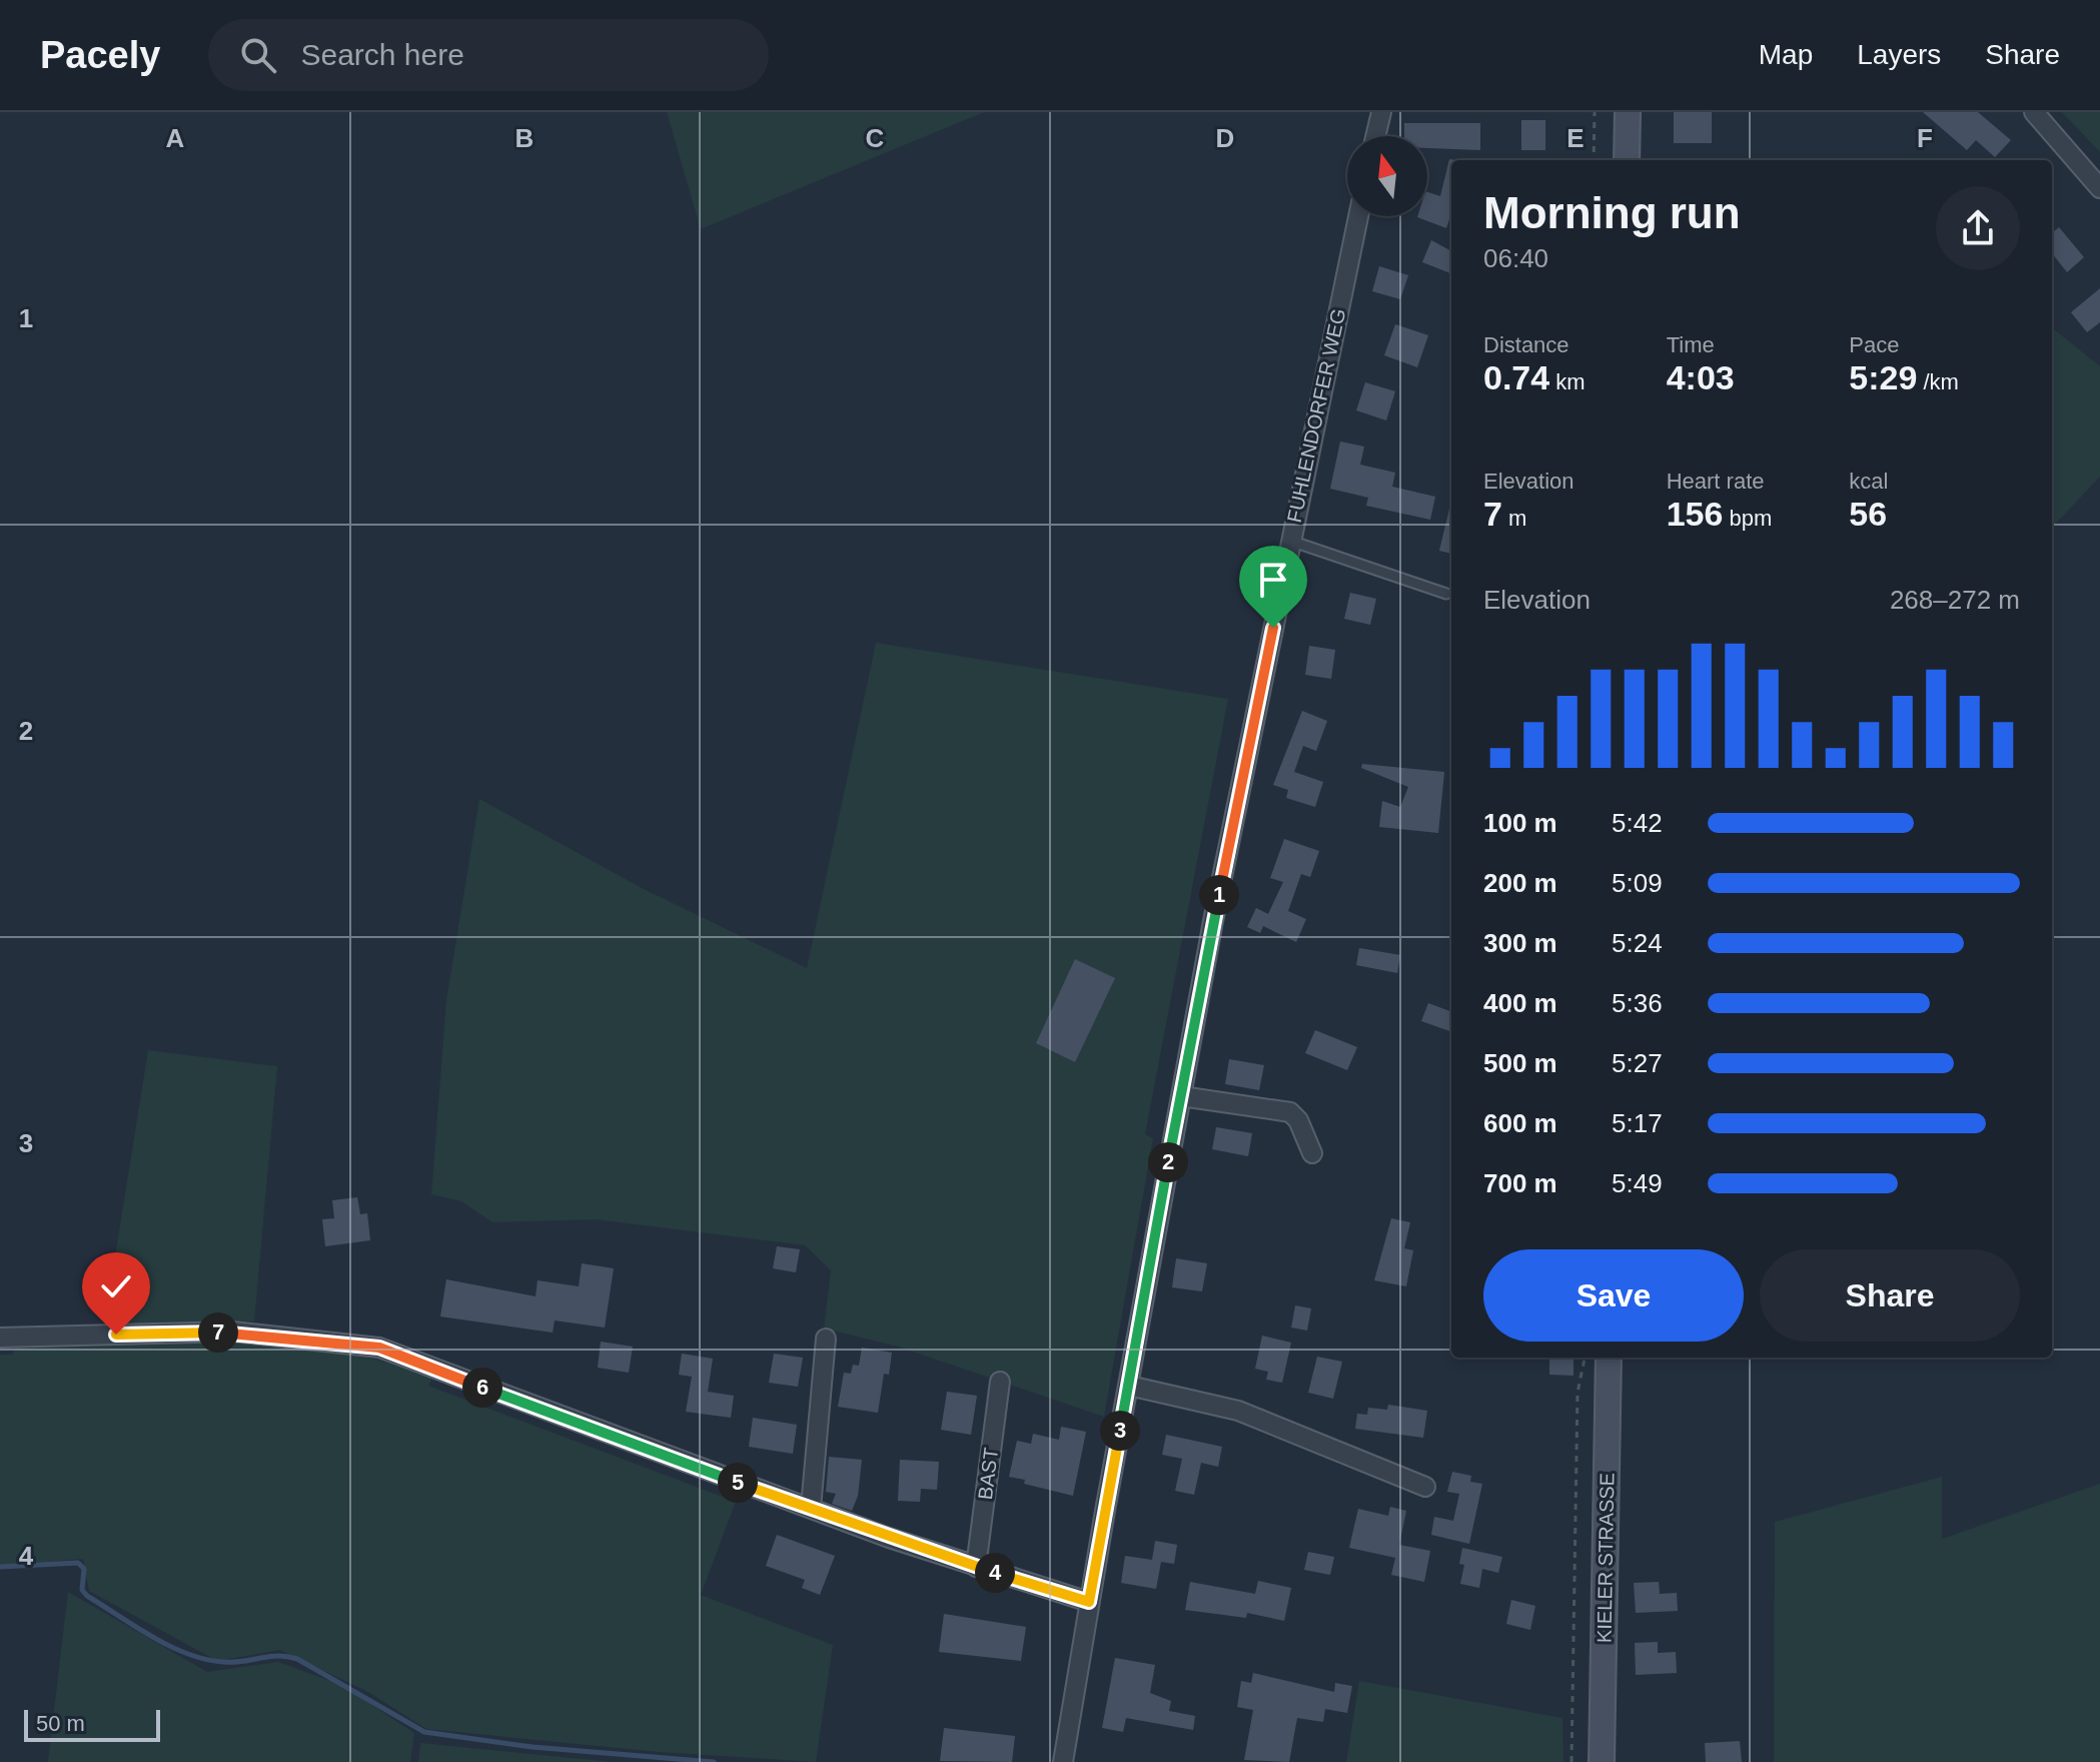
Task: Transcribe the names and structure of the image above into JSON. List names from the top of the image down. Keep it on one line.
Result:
{"streets":{"main road":["KIELER STRASSE"],"street":["FUHLENDORFER WEG","BAST"]},"scale_bar":"50 m","north":"top","page":{"header":"Pacely","search":"Search here","nav":["Map","Layers","Share"],"heading":["Morning run","06:40"],"stats":[["Distance","0.74 km"],["Time","4:03"],["Pace","5:29 /km"],["Elevation","7 m"],["Heart rate","156 bpm"],["kcal","56"]],"chart":["Elevation","268–272 m"],"list":[{"name":"100 m","note":"5:42"},{"name":"200 m","note":"5:09"},{"name":"300 m","note":"5:24"},{"name":"400 m","note":"5:36"},{"name":"500 m","note":"5:27"},{"name":"600 m","note":"5:17"},{"name":"700 m","note":"5:49"}],"pins":["1","2","7","6","3","5","4"],"buttons":["Save","Share"],"scale":"50 m"},"grid":{"columns":["A","B","C","D","E","F"],"rows":["1","2","3","4"]}}
